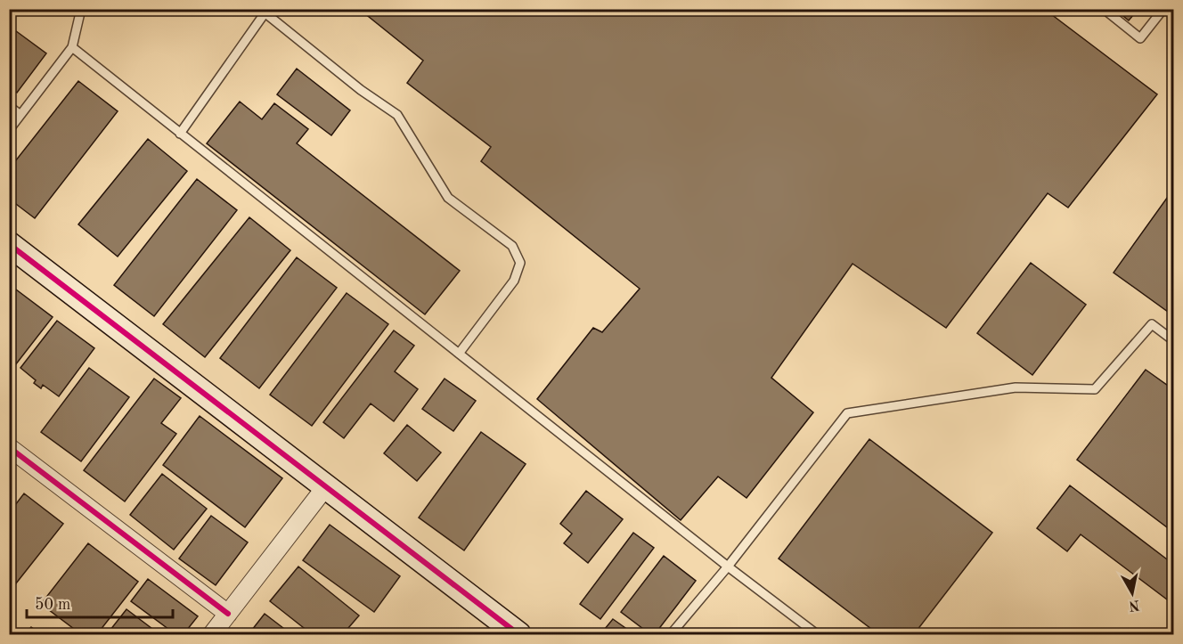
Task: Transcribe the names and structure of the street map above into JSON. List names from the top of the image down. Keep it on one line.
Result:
{"scale_bar":"50 m","north":"bottom"}
